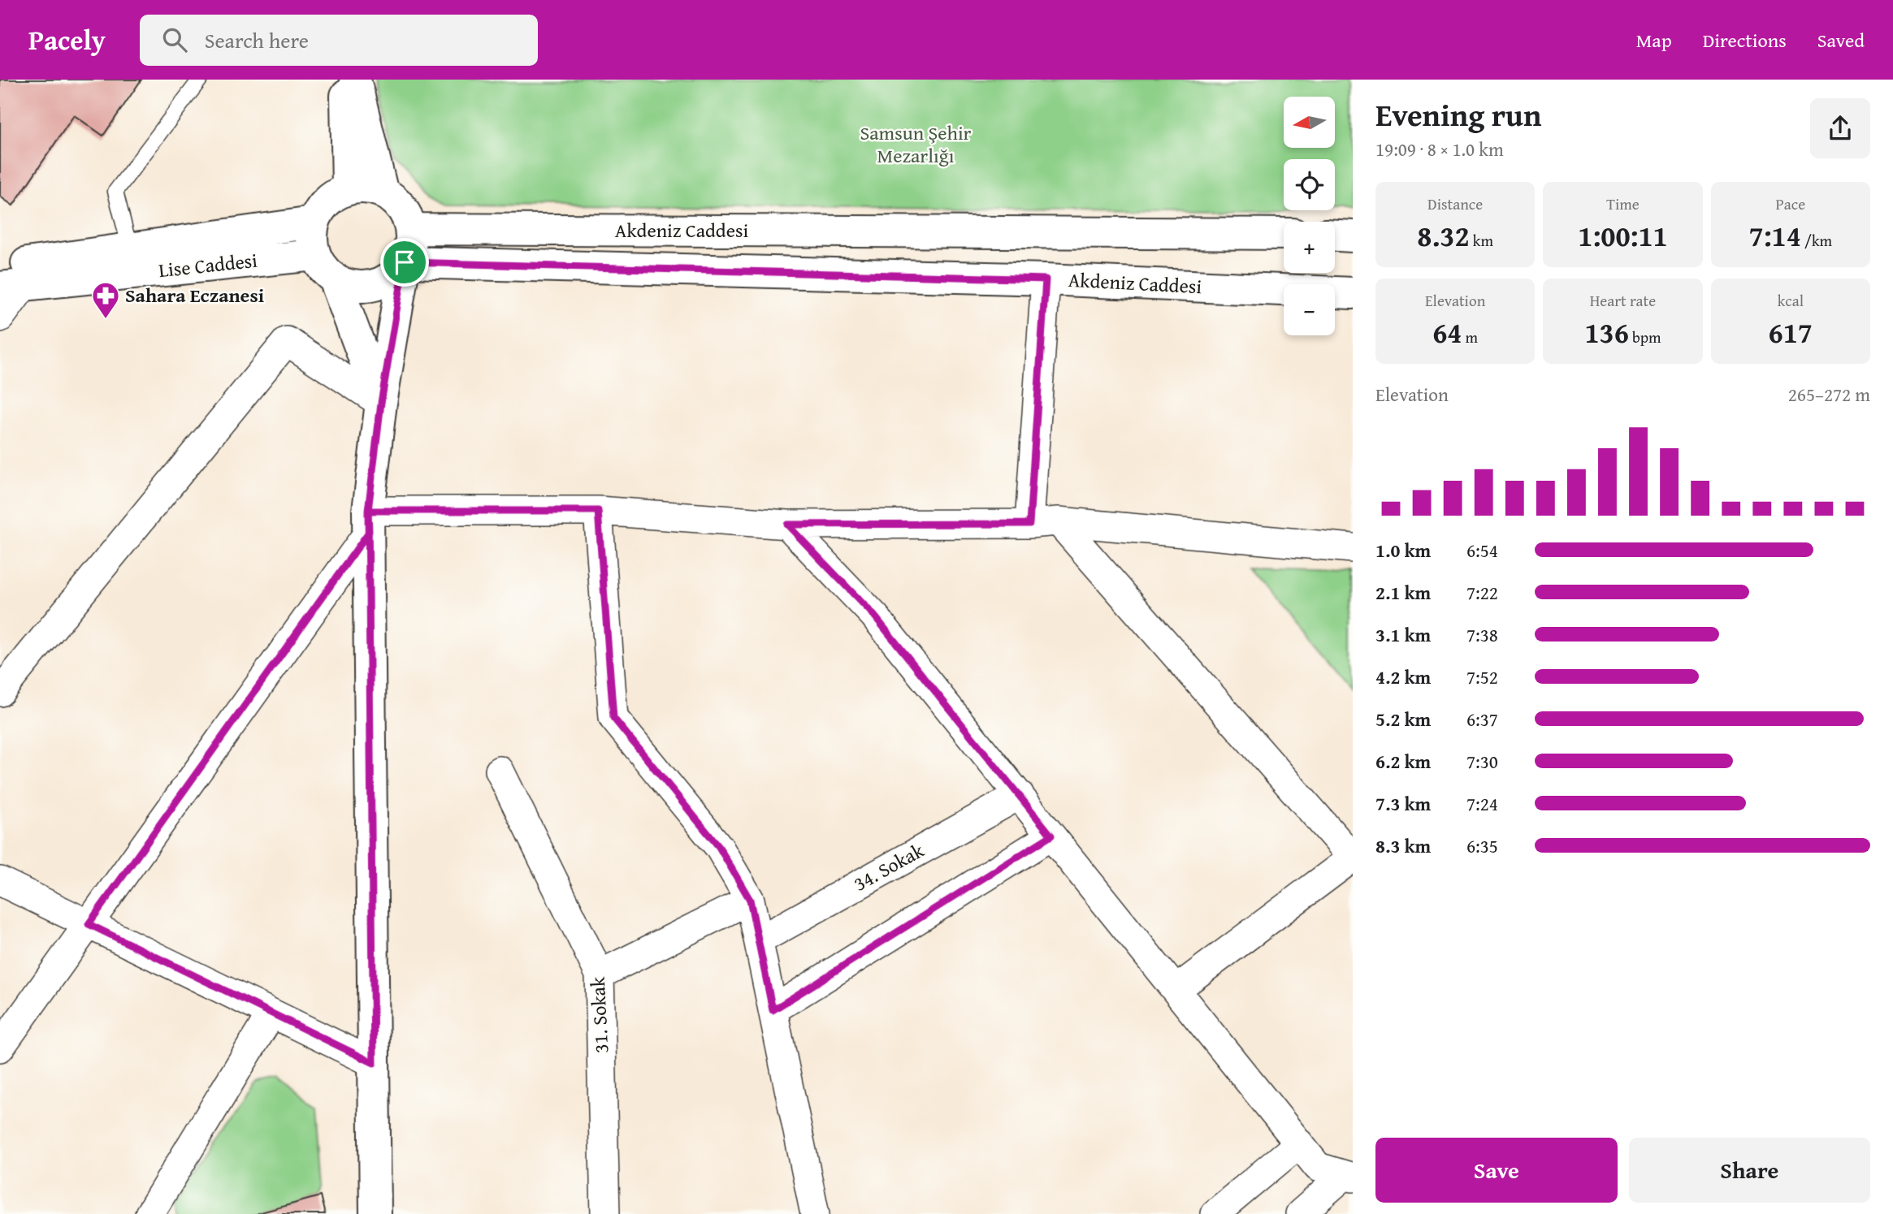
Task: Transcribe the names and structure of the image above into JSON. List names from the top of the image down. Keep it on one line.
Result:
{"streets":{"main road":["Akdeniz Caddesi","Lise Caddesi"],"street":["34. Sokak","31. Sokak"]},"crossings":[["Akdeniz Caddesi","Lise Caddesi"]],"parks":["Samsun Şehir Mezarlığı"],"places":{"pharmacy":["Sahara Eczanesi"]},"north":"left","page":{"header":"Pacely","search":"Search here","nav":["Map","Directions","Saved"],"heading":["Evening run","19:09 · 8 × 1.0 km"],"map_buttons":["+","−"],"stats":[["Distance","8.32 km"],["Time","1:00:11"],["Pace","7:14 /km"],["Elevation","64 m"],["Heart rate","136 bpm"],["kcal","617"]],"chart":["Elevation","265–272 m"],"list":[{"name":"1.0 km","note":"6:54"},{"name":"2.1 km","note":"7:22"},{"name":"3.1 km","note":"7:38"},{"name":"4.2 km","note":"7:52"},{"name":"5.2 km","note":"6:37"},{"name":"6.2 km","note":"7:30"},{"name":"7.3 km","note":"7:24"},{"name":"8.3 km","note":"6:35"}],"buttons":["Save","Share"]}}
